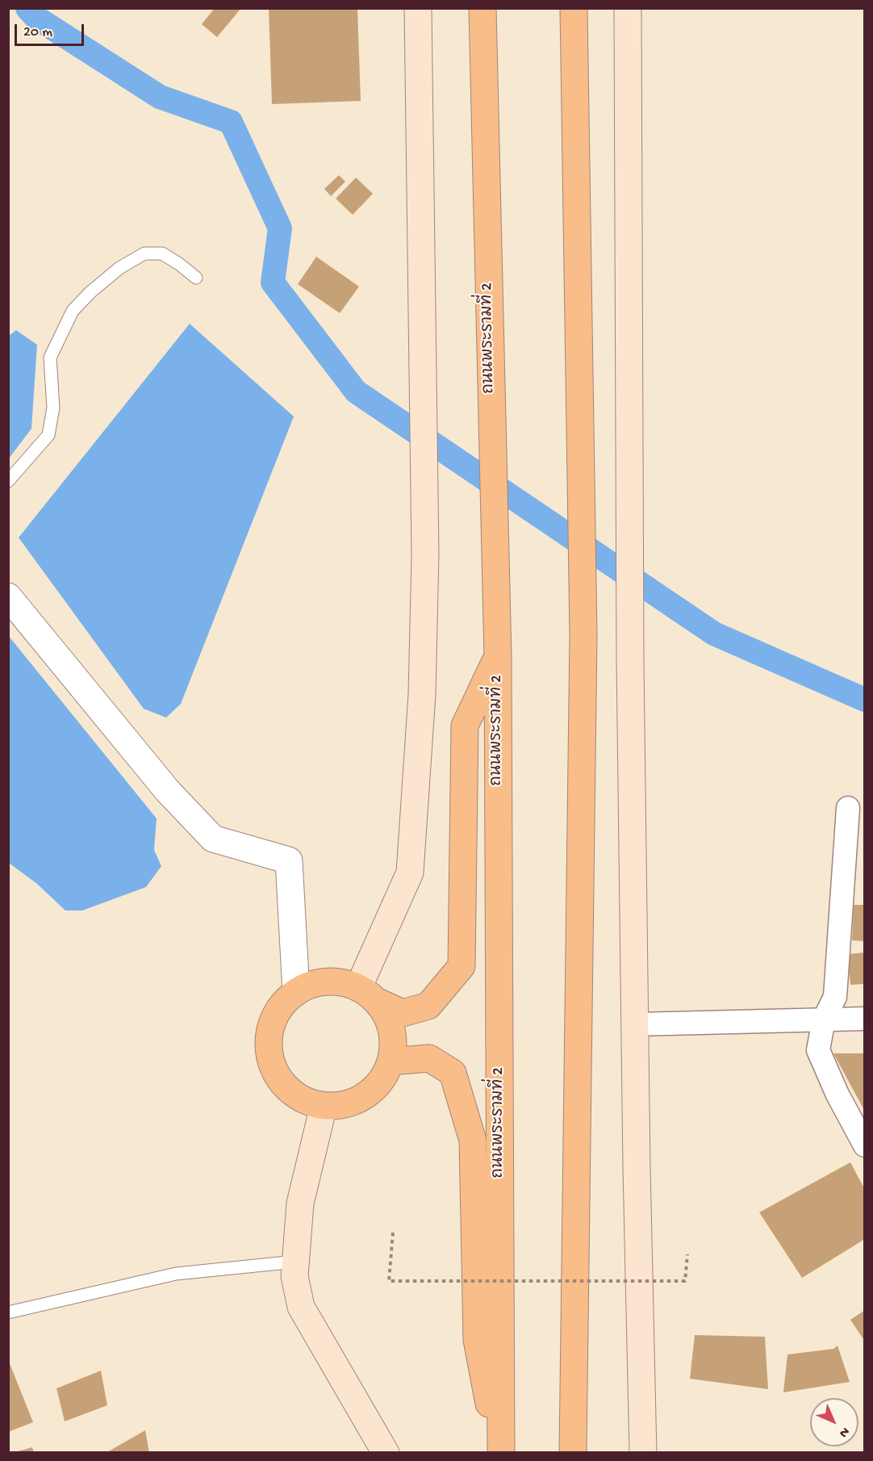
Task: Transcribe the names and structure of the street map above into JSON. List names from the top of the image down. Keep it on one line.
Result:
{"streets":{"highway":["ถนนพระรามที่ 2"]},"scale_bar":"20 m","north":"bottom right"}
